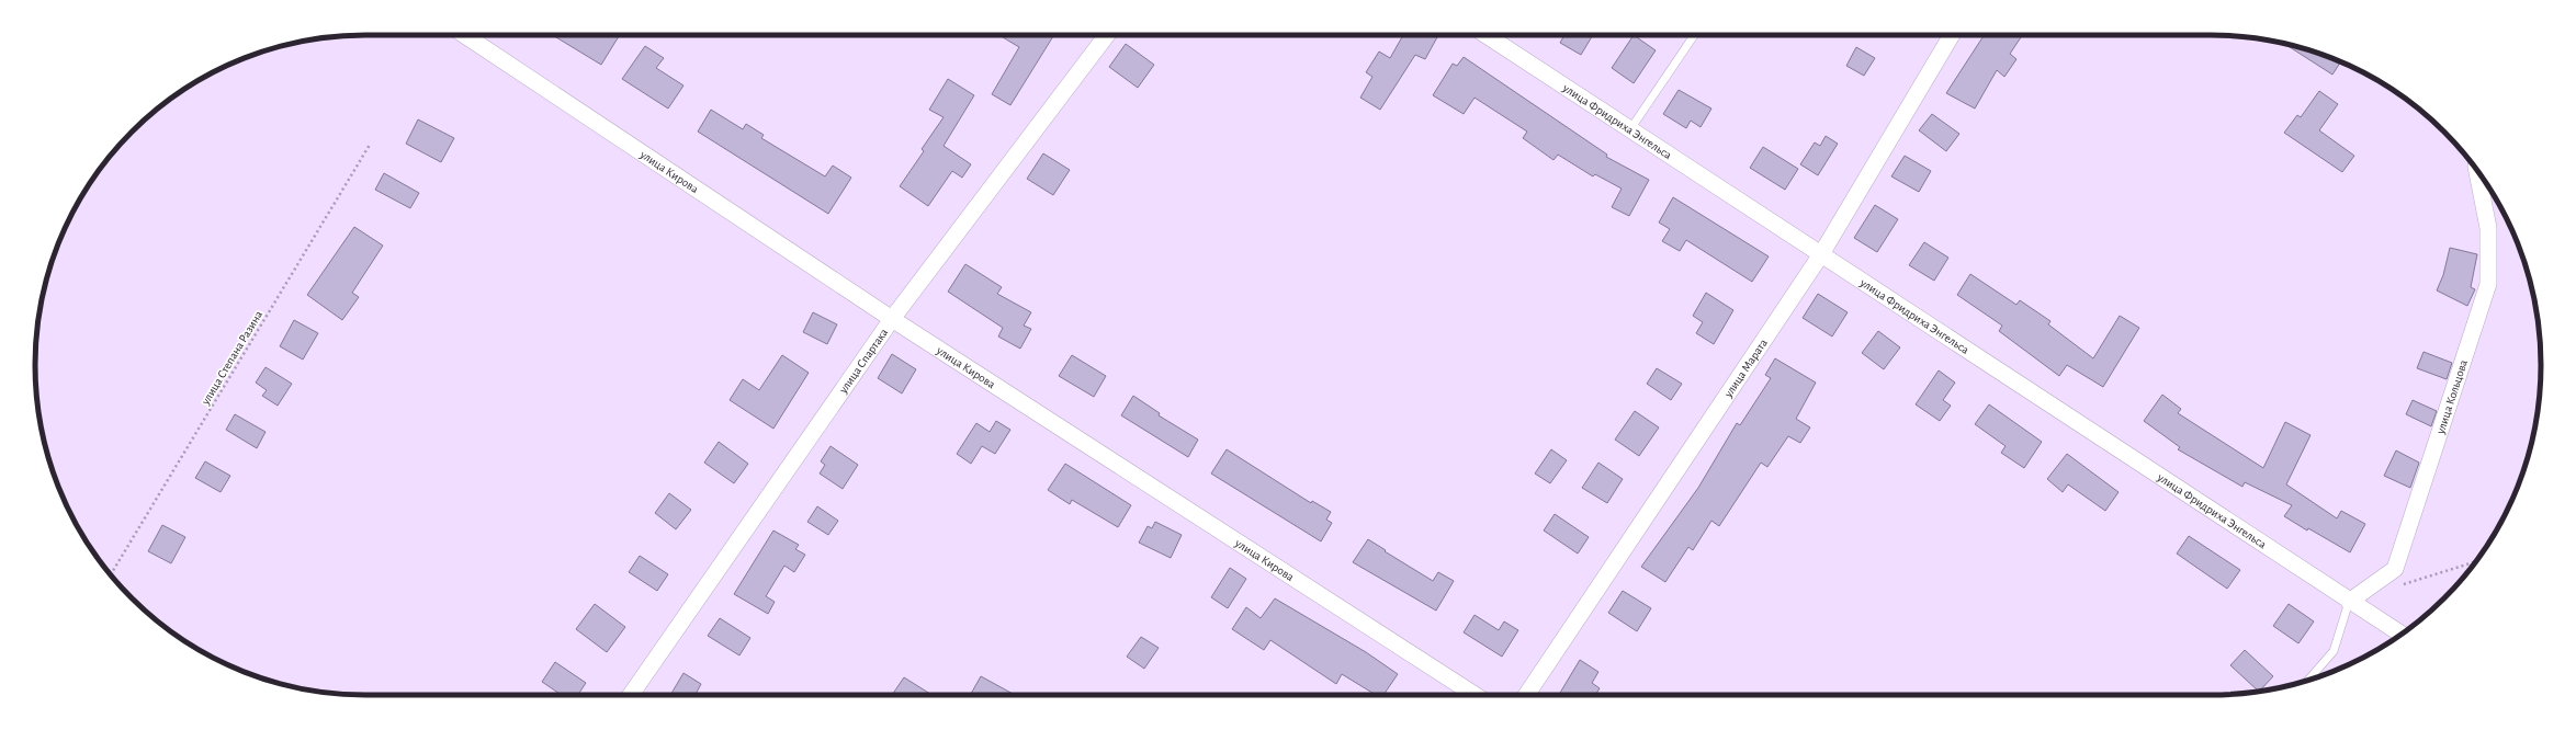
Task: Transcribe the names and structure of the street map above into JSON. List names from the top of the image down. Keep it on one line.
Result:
{"streets":{"street":["улица Фридриха Энгельса","улица Кирова","улица Спартака","улица Марата","улица Кольцова"],"path":["улица Степана Разина"]},"crossings":[["улица Фридриха Энгельса","улица Марата"],["улица Фридриха Энгельса","улица Кольцова"],["улица Кирова","улица Спартака"]]}
